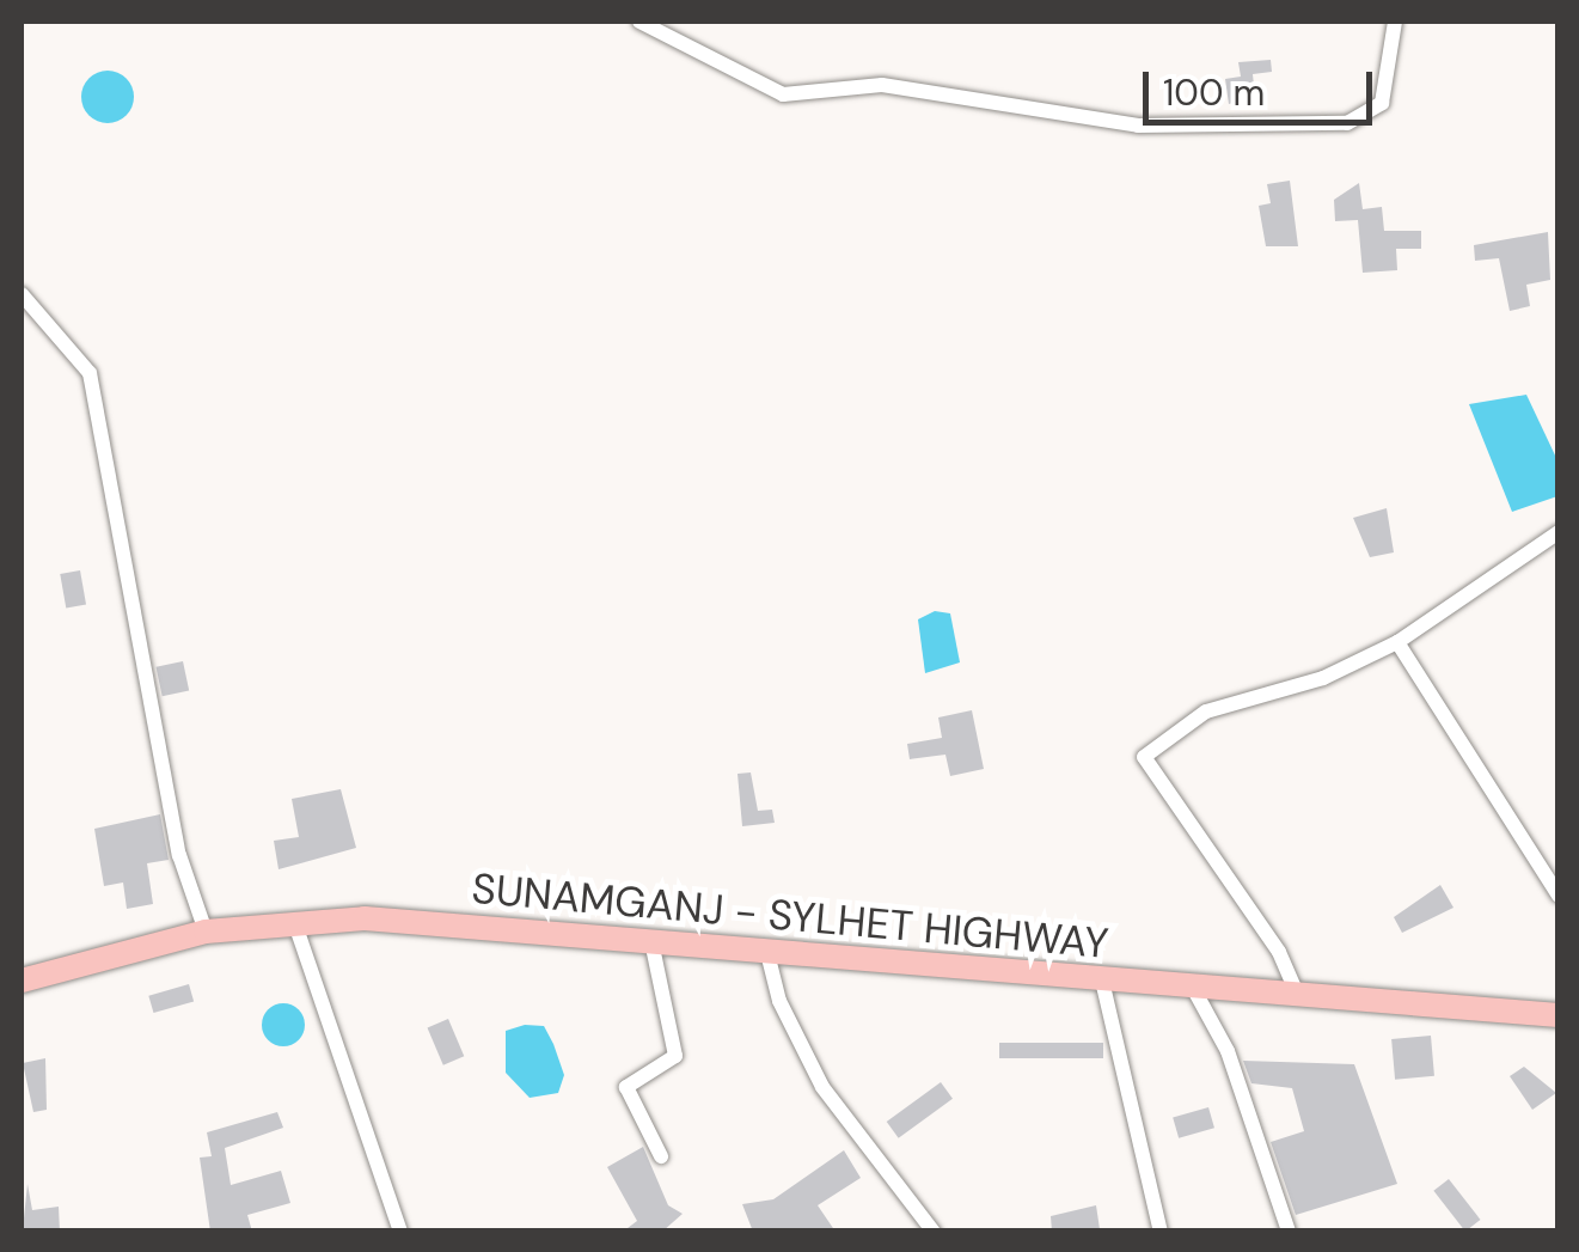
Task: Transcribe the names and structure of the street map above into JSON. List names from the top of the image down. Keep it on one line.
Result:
{"streets":{"main road":["SUNAMGANJ - SYLHET HIGHWAY"]},"scale_bar":"100 m"}
